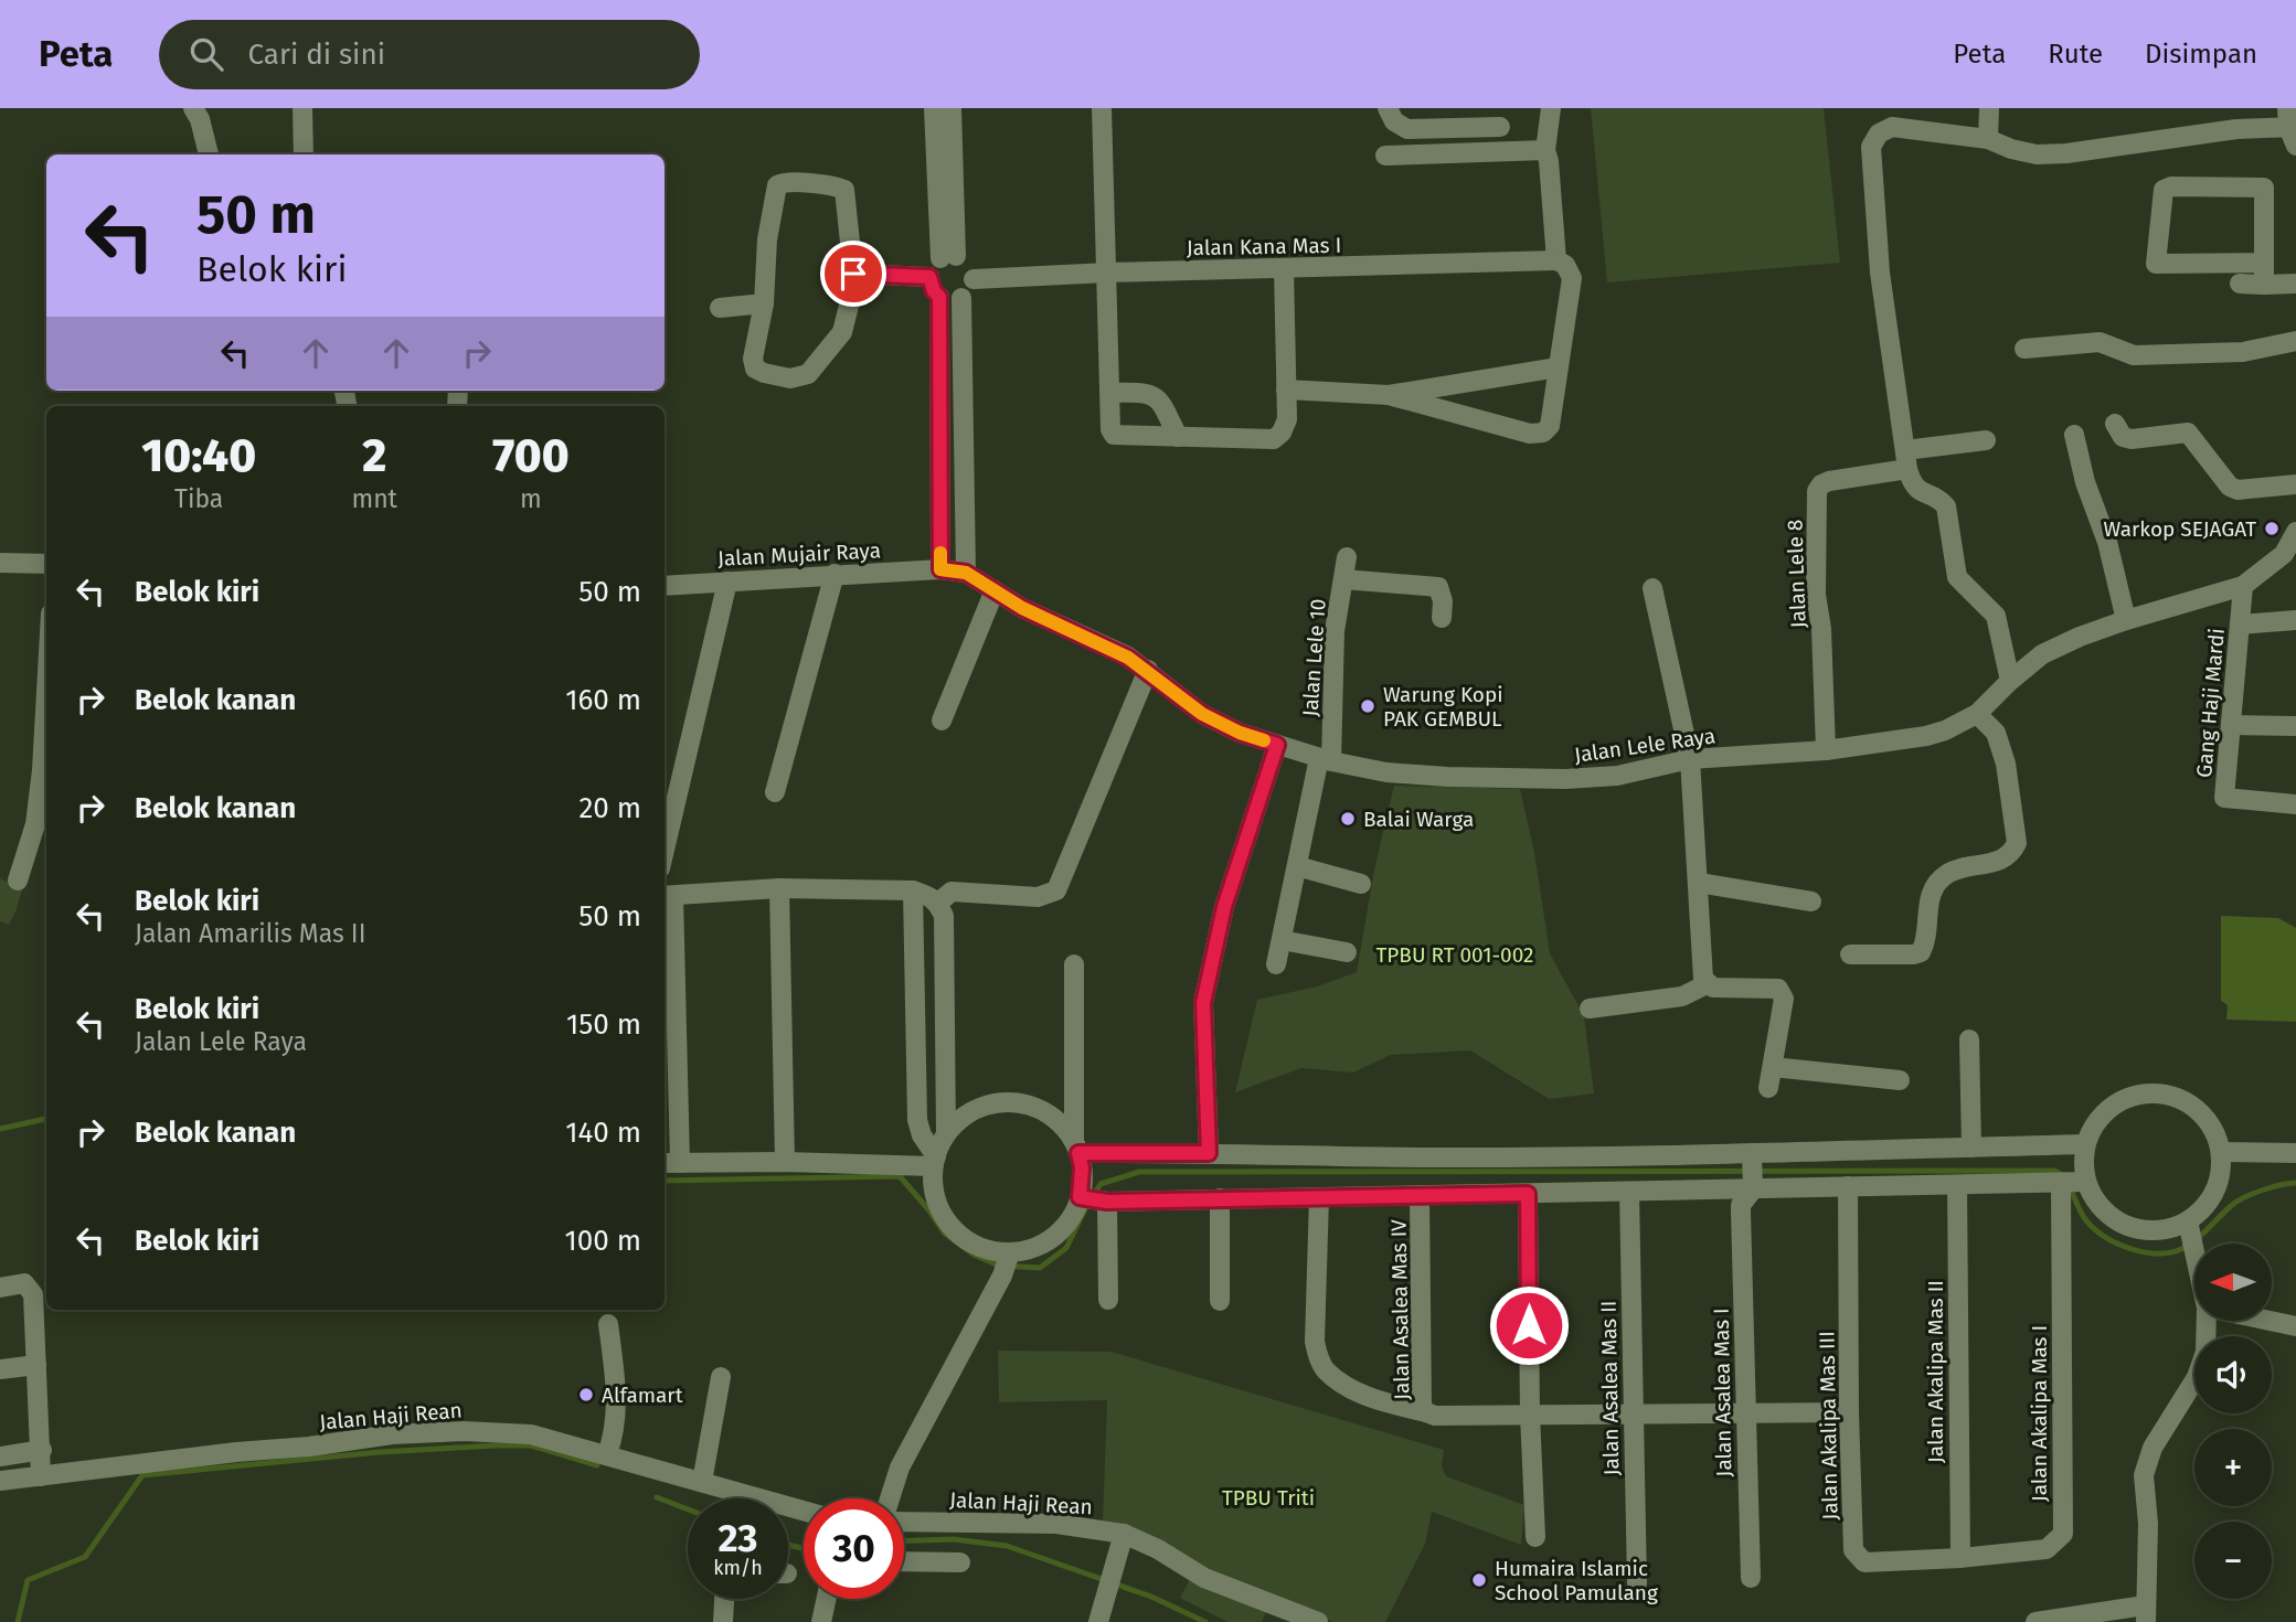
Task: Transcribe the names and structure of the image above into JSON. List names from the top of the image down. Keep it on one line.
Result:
{"streets":{"street":["Jalan Kana Mas I","Jalan Mujair Raya","Jalan Lele 8","Jalan Lele 10","Gang Haji Mardi","Jalan Lele Raya","Jalan Asalea Mas IV","Jalan Akalipa Mas II","Jalan Asalea Mas II","Jalan Asalea Mas I","Jalan Akalipa Mas I","Jalan Haji Rean","Jalan Akalipa Mas III"]},"crossings":[["Jalan Mujair Raya","Jalan Lele Raya"],["Jalan Lele 8","Jalan Lele Raya"],["Jalan Lele 10","Jalan Lele Raya"],["Gang Haji Mardi","Jalan Lele Raya"],["Jalan Asalea Mas IV","Jalan Asalea Mas II"],["Jalan Asalea Mas IV","Jalan Asalea Mas I"],["Jalan Asalea Mas IV","Jalan Akalipa Mas III"],["Jalan Akalipa Mas II","Jalan Akalipa Mas I"],["Jalan Akalipa Mas II","Jalan Akalipa Mas III"],["Jalan Akalipa Mas I","Jalan Akalipa Mas III"]],"parks":["TPBU RT 001-002","TPBU Triti"],"places":["Warkop SEJAGAT","Warung Kopi PAK GEMBUL","Balai Warga","Alfamart","Humaira Islamic School Pamulang"],"north":"left","page":{"header":"Peta","search":"Cari di sini","nav":["Peta","Rute","Disimpan"],"turn":["50 m","Belok kiri"],"eta":["10:40","Tiba","2","mnt","700","m"],"list":[{"name":"Belok kiri","value":"50 m"},{"name":"Belok kanan","value":"160 m"},{"name":"Belok kanan","value":"20 m"},{"name":"Belok kiri","note":"Jalan Amarilis Mas II","value":"50 m"},{"name":"Belok kiri","note":"Jalan Lele Raya","value":"150 m"},{"name":"Belok kanan","value":"140 m"},{"name":"Belok kiri","value":"100 m"}],"map_buttons":["+","−"],"speed":"23 km/h","limit":"30"}}
